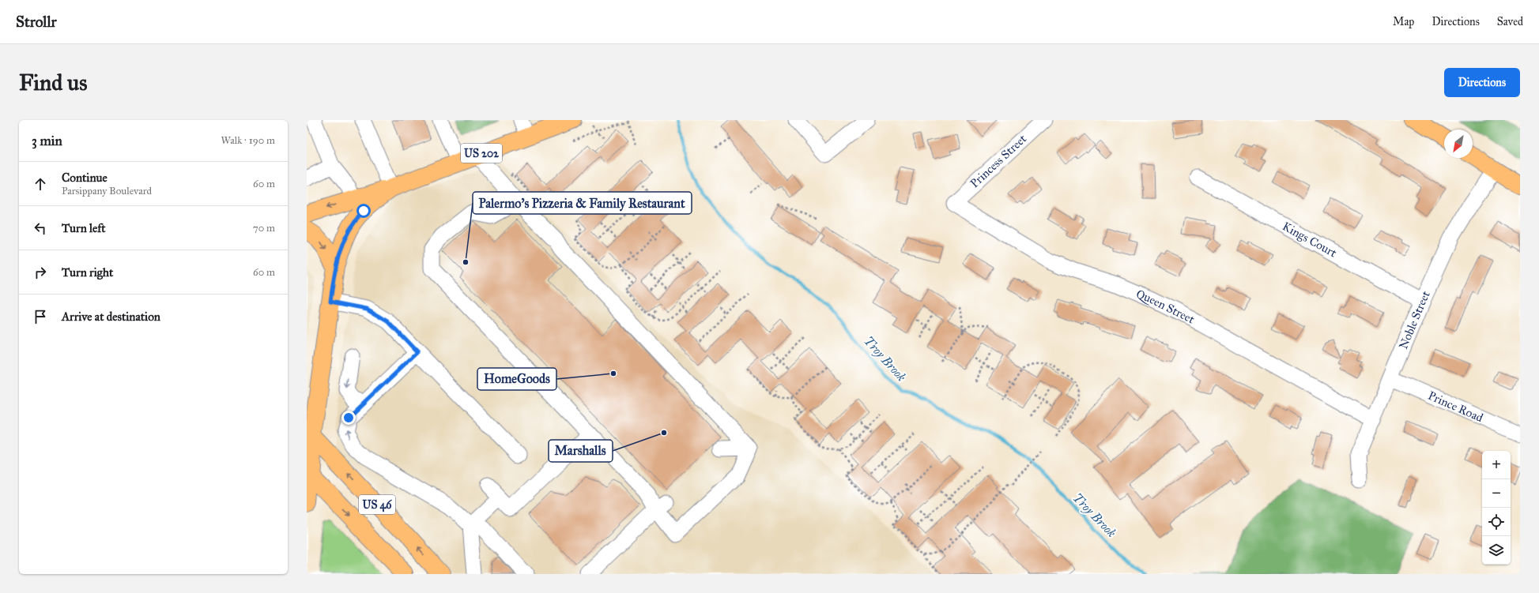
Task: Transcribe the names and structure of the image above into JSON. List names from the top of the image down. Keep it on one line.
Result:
{"streets":{"main road":["US 202","US 46"],"street":["Princess Street","Kings Court","Queen Street","Noble Street","Prince Road"]},"crossings":[["US 202","US 46"],["Princess Street","Queen Street"],["Kings Court","Noble Street"],["Queen Street","Noble Street"],["Noble Street","Prince Road"]],"water":["Troy Brook"],"places":["Palermo's Pizzeria & Family Restaurant","HomeGoods","Marshalls"],"north":"bottom left","page":{"header":"Strollr","nav":["Map","Directions","Saved"],"buttons":"Directions","title":"Find us","heading":["3 min","Walk · 190 m"],"list":[["Continue","Parsippany Boulevard","60 m"],["Turn left","70 m"],["Turn right","60 m"],"Arrive at destination"],"map_buttons":["+","−"]}}
